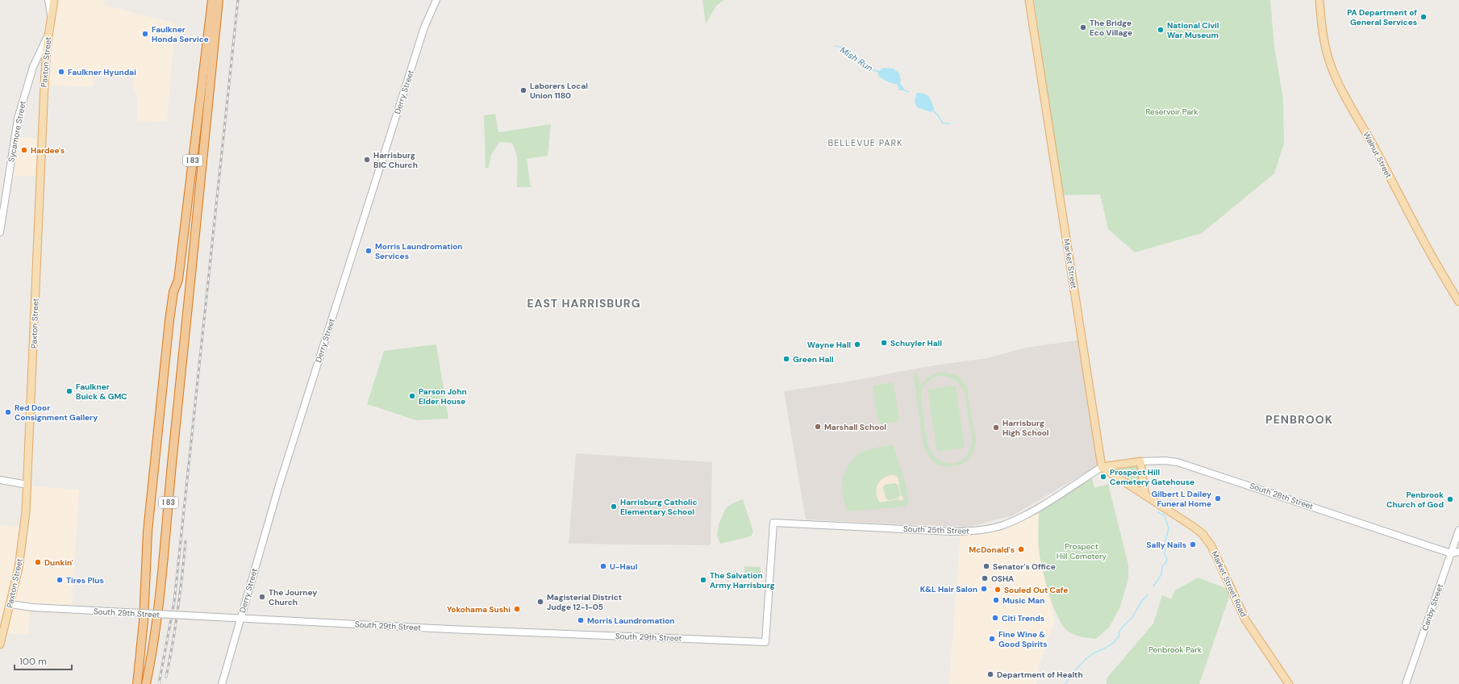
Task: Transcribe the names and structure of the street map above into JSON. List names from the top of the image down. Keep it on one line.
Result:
{"streets":{"highway":["I 83"],"main road":["Paxton Street","Walnut Street","Market Street","South 28th Street","Market Street Road"],"street":["Derry Street","Sycamore Street","South 25th Street","Canby Street","South 29th Street"]},"crossings":[["Paxton Street","Sycamore Street"],["Paxton Street","South 29th Street"],["Derry Street","South 29th Street"],["Market Street","South 28th Street"],["Market Street","South 25th Street"],["South 28th Street","South 25th Street"],["South 28th Street","Canby Street"],["South 25th Street","South 29th Street"]],"districts":["BELLEVUE PARK","EAST HARRISBURG","PENBROOK"],"water":["Mish Run"],"parks":["Reservoir Park","Prospect Hill Cemetery","Penbrook Park"],"places":["PA Department of General Services","The Bridge Eco Village","National Civil War Museum","Faulkner Honda Service","Faulkner Hyundai","Laborers Local Union 1180","Hardee's","Harrisburg BIC Church","Morris Laundromation Services","Schuyler Hall","Wayne Hall","Green Hall","Faulkner Buick & GMC","Parson John Elder House","Red Door Consignment Gallery","Marshall School","Harrisburg High School","Prospect Hill Cemetery Gatehouse","Gilbert L Dailey Funeral Home","Penbrook Church of God","Harrisburg Catholic Elementary School","Sally Nails","McDonald's","Dunkin'","U-Haul","Senator's Office","OSHA","Tires Plus","The Salvation Army Harrisburg","K&L Hair Salon","Souled Out Cafe","The Journey Church","Music Man","Magisterial District Judge 12-1-05","Yokohama Sushi","Citi Trends","Morris Laundromation","Fine Wine & Good Spirits","Department of Health"],"scale_bar":"100 m"}
